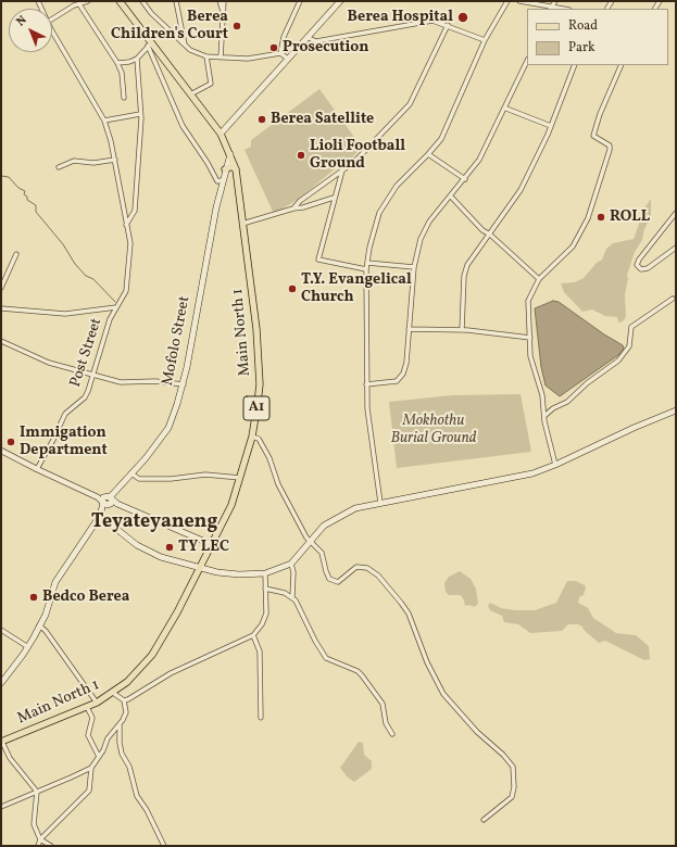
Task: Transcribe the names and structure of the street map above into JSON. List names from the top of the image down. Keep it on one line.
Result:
{"streets":{"main road":["Main North 1","Mofolo Street","A1"],"street":["Post Street"]},"crossings":[["Main North 1","Mofolo Street"]],"districts":["Teyateyaneng"],"parks":["Mokhothu Burial Ground"],"places":["Berea Hospital","Berea Children's Court","Prosecution","Berea Satellite","Lioli Football Ground","ROLL","T.Y. Evangelical Church","Immigation Department","TY LEC","Bedco Berea"],"legend":["Road","Park"],"north":"top left"}
